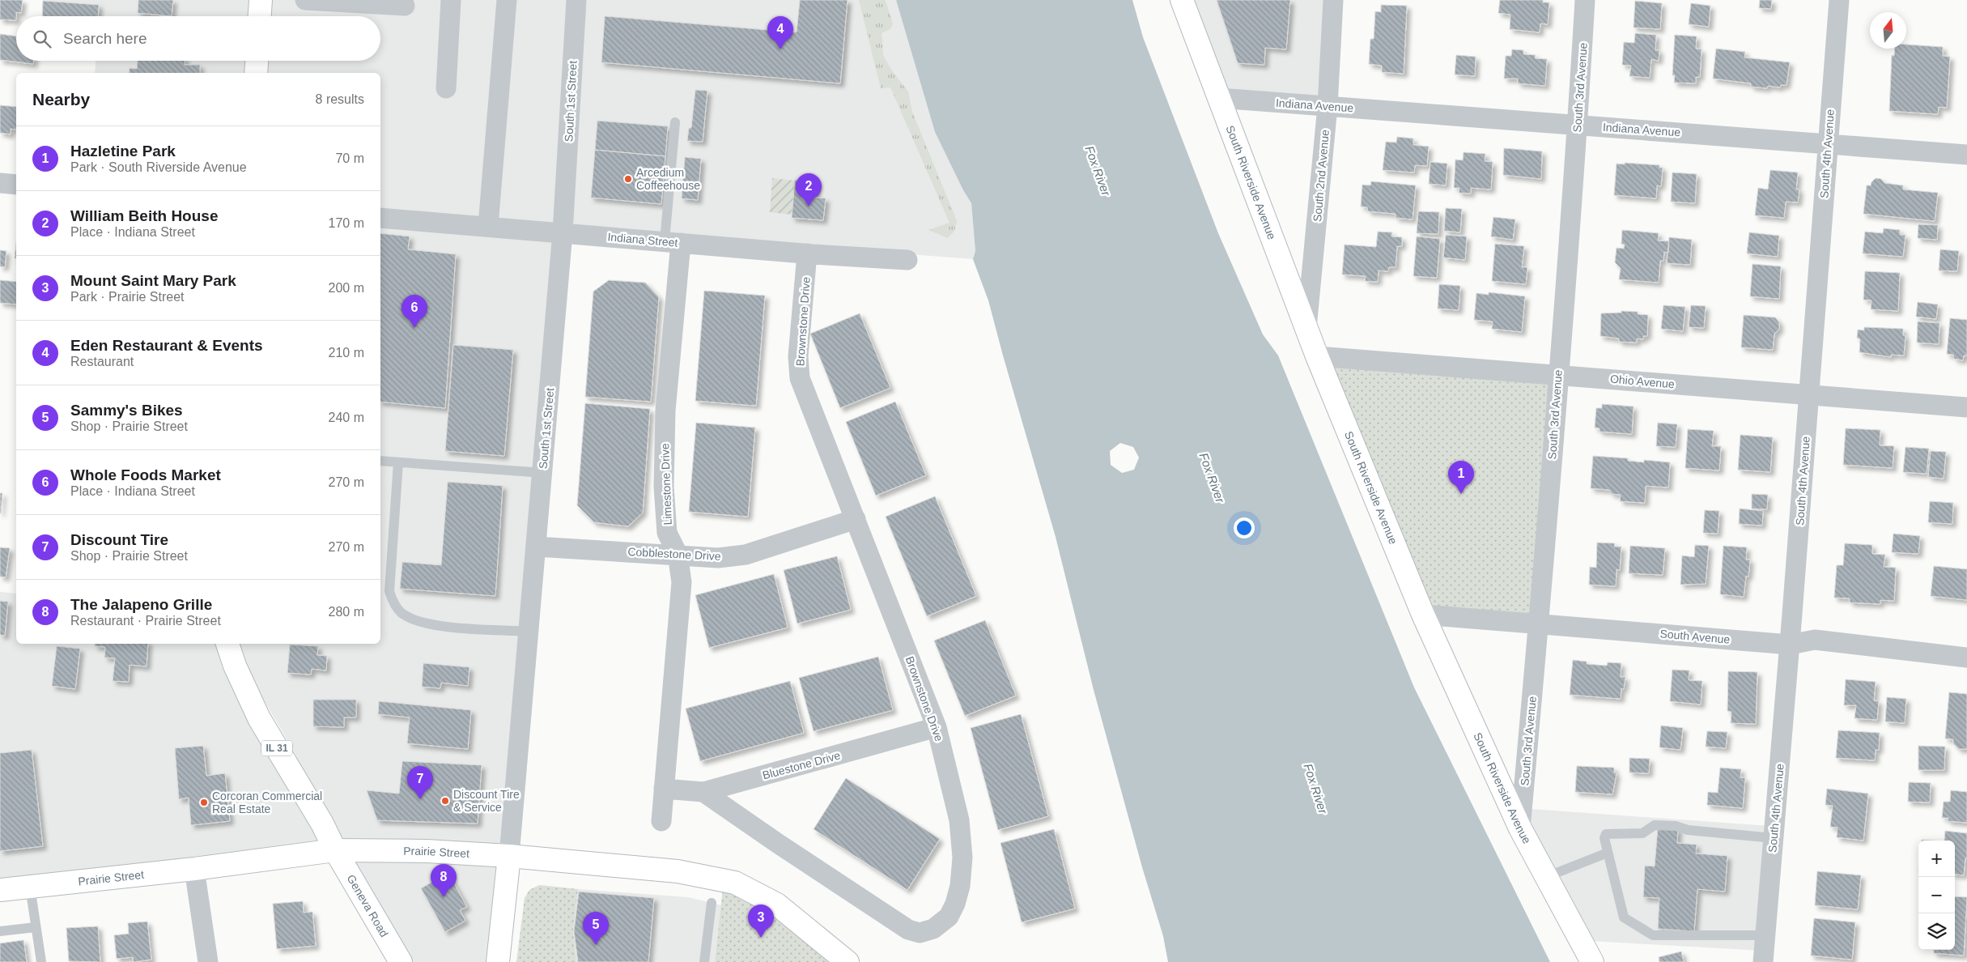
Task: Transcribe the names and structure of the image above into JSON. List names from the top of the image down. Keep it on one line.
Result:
{"streets":{"street":["South 3rd Avenue","South 1st Street","Indiana Avenue","South 4th Avenue","South 2nd Avenue","South Riverside Avenue","Indiana Street","Brownstone Drive","Ohio Avenue","Limestone Drive","Cobblestone Drive","South Avenue","IL 31","Bluestone Drive","Prairie Street","Geneva Road"]},"crossings":[["South 3rd Avenue","Indiana Avenue"],["South 3rd Avenue","South Riverside Avenue"],["South 3rd Avenue","Ohio Avenue"],["South 3rd Avenue","South Avenue"],["South 1st Street","Indiana Street"],["South 1st Street","Cobblestone Drive"],["South 1st Street","Prairie Street"],["Indiana Avenue","South 4th Avenue"],["Indiana Avenue","South 2nd Avenue"],["Indiana Avenue","South Riverside Avenue"],["South 4th Avenue","Ohio Avenue"],["South 4th Avenue","South Avenue"],["South 2nd Avenue","South Riverside Avenue"],["South Riverside Avenue","Ohio Avenue"],["South Riverside Avenue","South Avenue"],["Indiana Street","Brownstone Drive"],["Indiana Street","Limestone Drive"],["Brownstone Drive","Cobblestone Drive"],["Brownstone Drive","Bluestone Drive"],["Limestone Drive","Cobblestone Drive"],["Limestone Drive","Bluestone Drive"],["IL 31","Prairie Street"],["IL 31","Geneva Road"],["Prairie Street","Geneva Road"]],"water":["Fox River"],"places":["Arcedium Coffeehouse","Discount Tire & Service","Corcoran Commercial Real Estate"],"north":"top","page":{"pins":["4","2","6","1","7","8","3","5"],"search":"Search here","heading":["Nearby","8 results"],"list":[{"mark":"1","name":"Hazletine Park","note":"Park · South Riverside Avenue","value":"70 m"},{"mark":"2","name":"William Beith House","note":"Place · Indiana Street","value":"170 m"},{"mark":"3","name":"Mount Saint Mary Park","note":"Park · Prairie Street","value":"200 m"},{"mark":"4","name":"Eden Restaurant & Events","note":"Restaurant","value":"210 m"},{"mark":"5","name":"Sammy's Bikes","note":"Shop · Prairie Street","value":"240 m"},{"mark":"6","name":"Whole Foods Market","note":"Place · Indiana Street","value":"270 m"},{"mark":"7","name":"Discount Tire","note":"Shop · Prairie Street","value":"270 m"},{"mark":"8","name":"The Jalapeno Grille","note":"Restaurant · Prairie Street","value":"280 m"}],"map_buttons":["+","−"]}}
